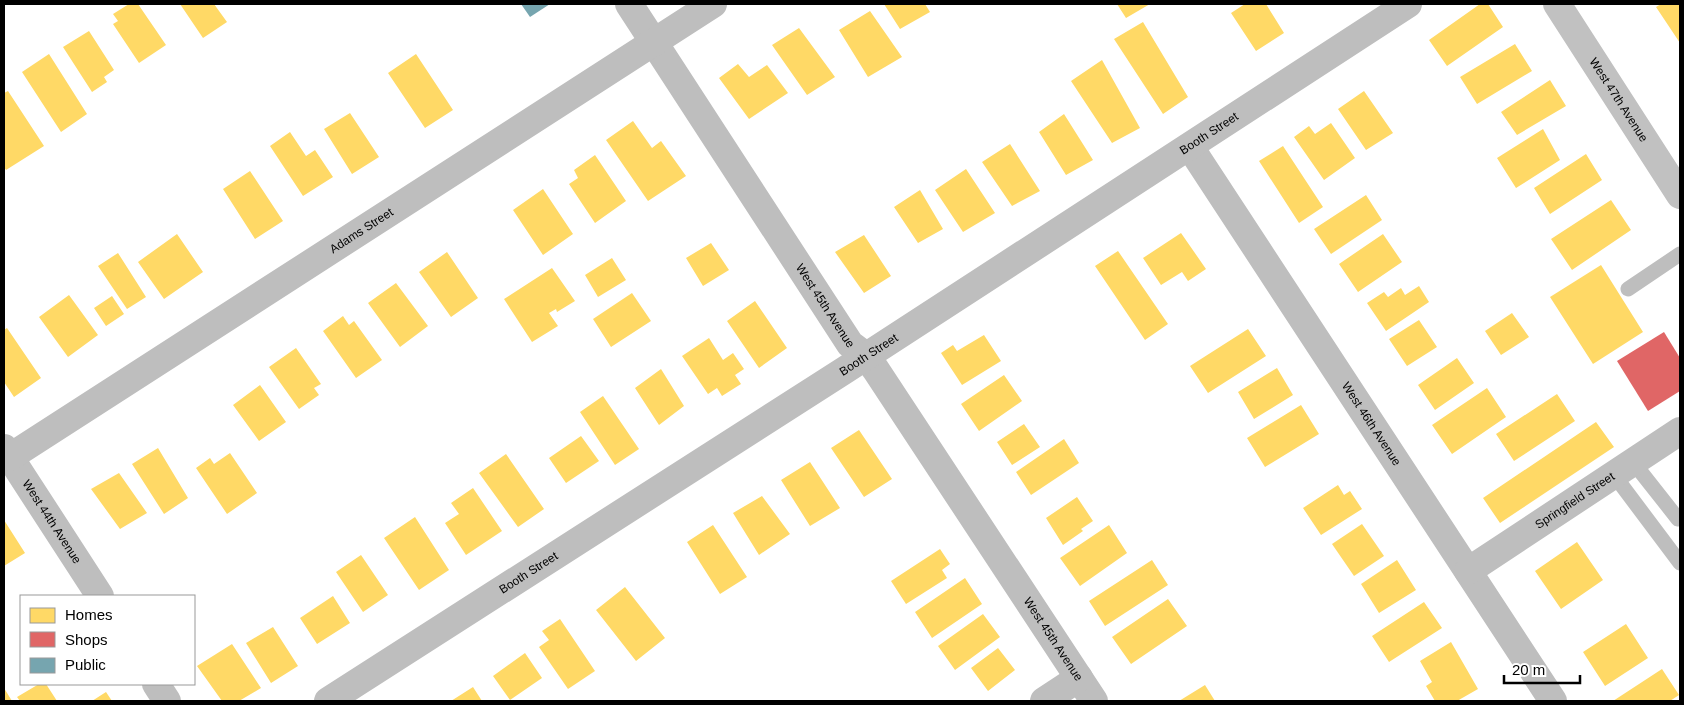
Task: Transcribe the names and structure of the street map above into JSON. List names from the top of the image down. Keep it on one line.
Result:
{"streets":{"street":["West 47th Avenue","Booth Street","Adams Street","West 45th Avenue","West 46th Avenue","Springfield Street","West 44th Avenue"]},"crossings":[["Booth Street","West 45th Avenue"],["Booth Street","West 46th Avenue"],["Adams Street","West 45th Avenue"],["Adams Street","West 44th Avenue"],["West 46th Avenue","Springfield Street"]],"legend":["Homes","Shops","Public"],"scale_bar":"20 m"}
